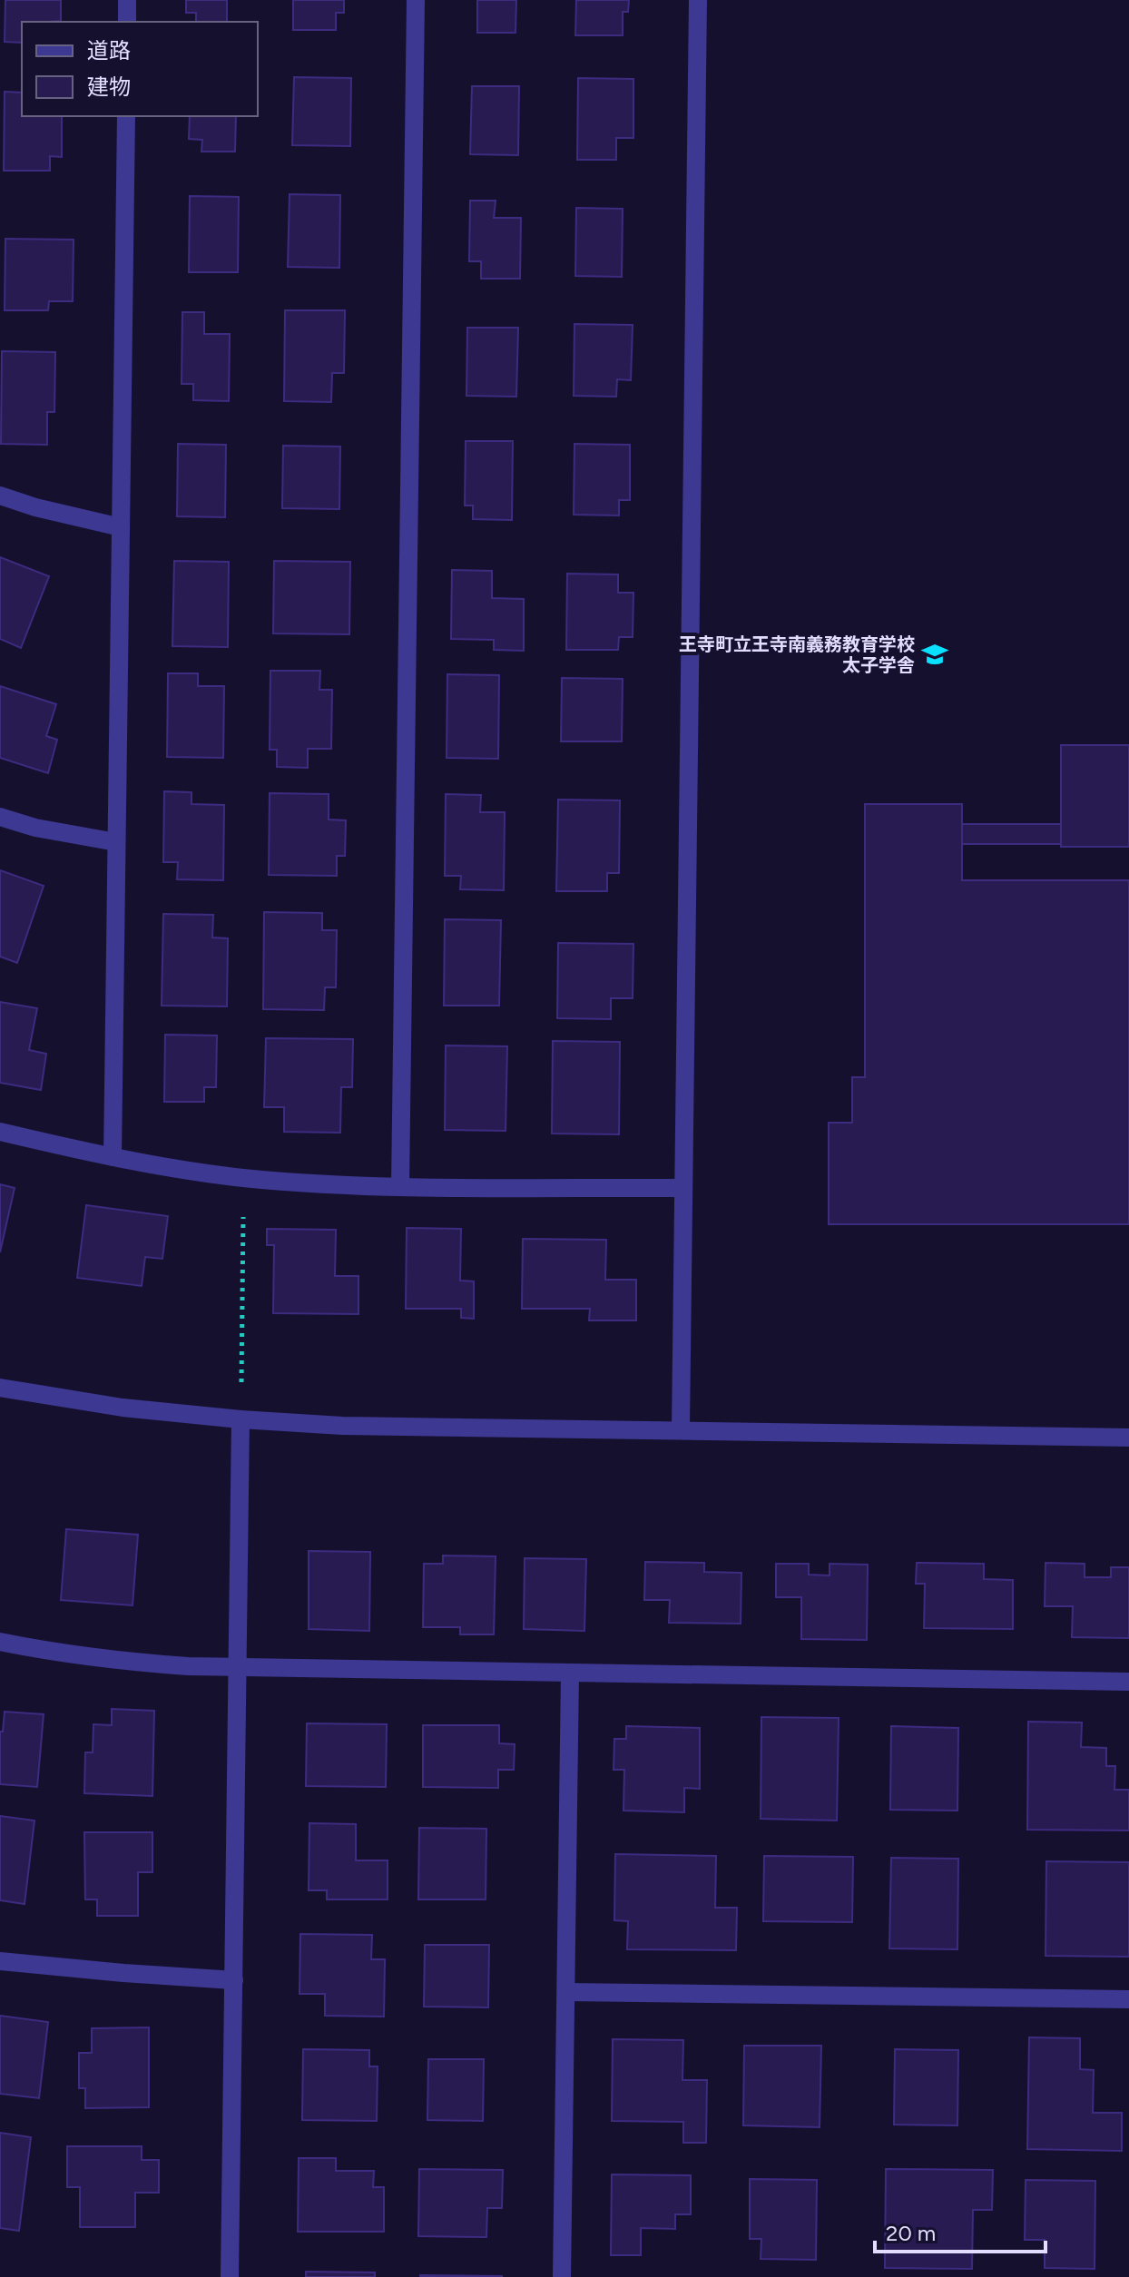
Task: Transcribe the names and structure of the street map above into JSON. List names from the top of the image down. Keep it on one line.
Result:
{"places":{"school or university":["王寺町立王寺南義務教育学校 太子学舎"]},"legend":["道路","建物"],"scale_bar":"20 m"}
